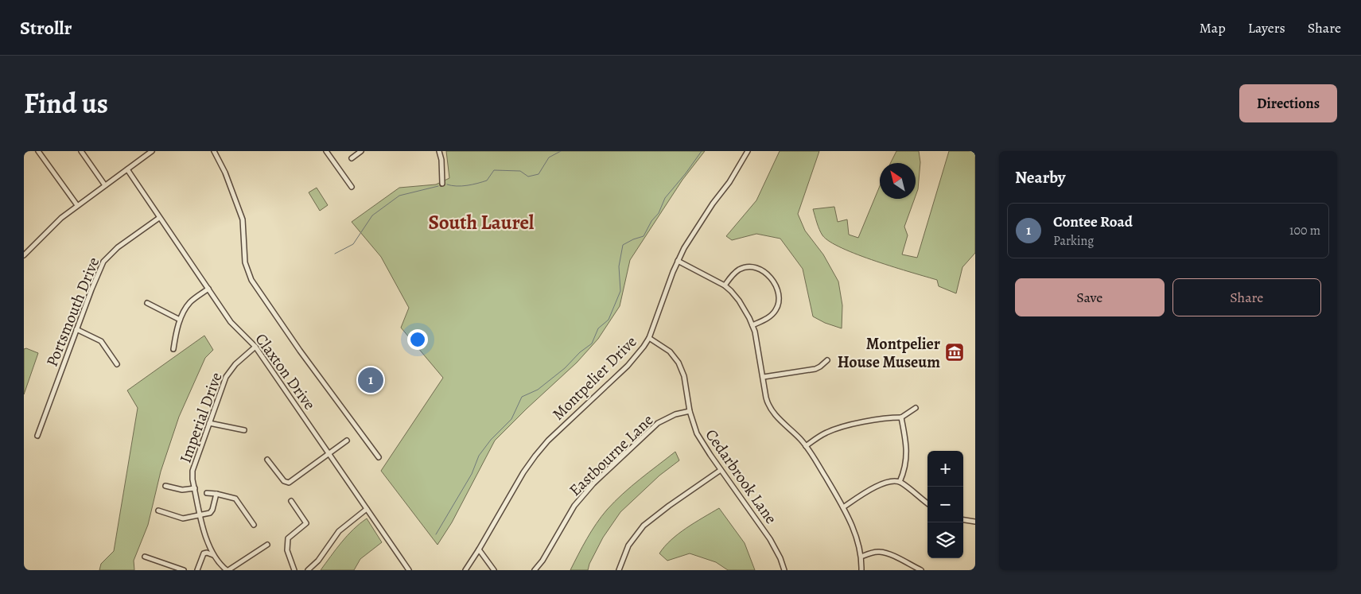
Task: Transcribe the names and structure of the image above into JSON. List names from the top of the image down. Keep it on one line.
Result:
{"streets":{"street":["Portsmouth Drive","Claxton Drive","Montpelier Drive","Imperial Drive","Eastbourne Lane","Cedarbrook Lane"]},"crossings":[["Portsmouth Drive","Claxton Drive"],["Claxton Drive","Imperial Drive"],["Montpelier Drive","Cedarbrook Lane"],["Eastbourne Lane","Cedarbrook Lane"]],"districts":["South Laurel"],"places":{"museum":["Montpelier House Museum"]},"north":"top left","page":{"header":"Strollr","nav":["Map","Layers","Share"],"title":"Find us","buttons":["Directions",["Save","Share"]],"heading":"Nearby","list":[{"mark":"1","name":"Contee Road","note":"Parking","value":"100 m"}],"pins":"1","map_buttons":["+","−"]}}
